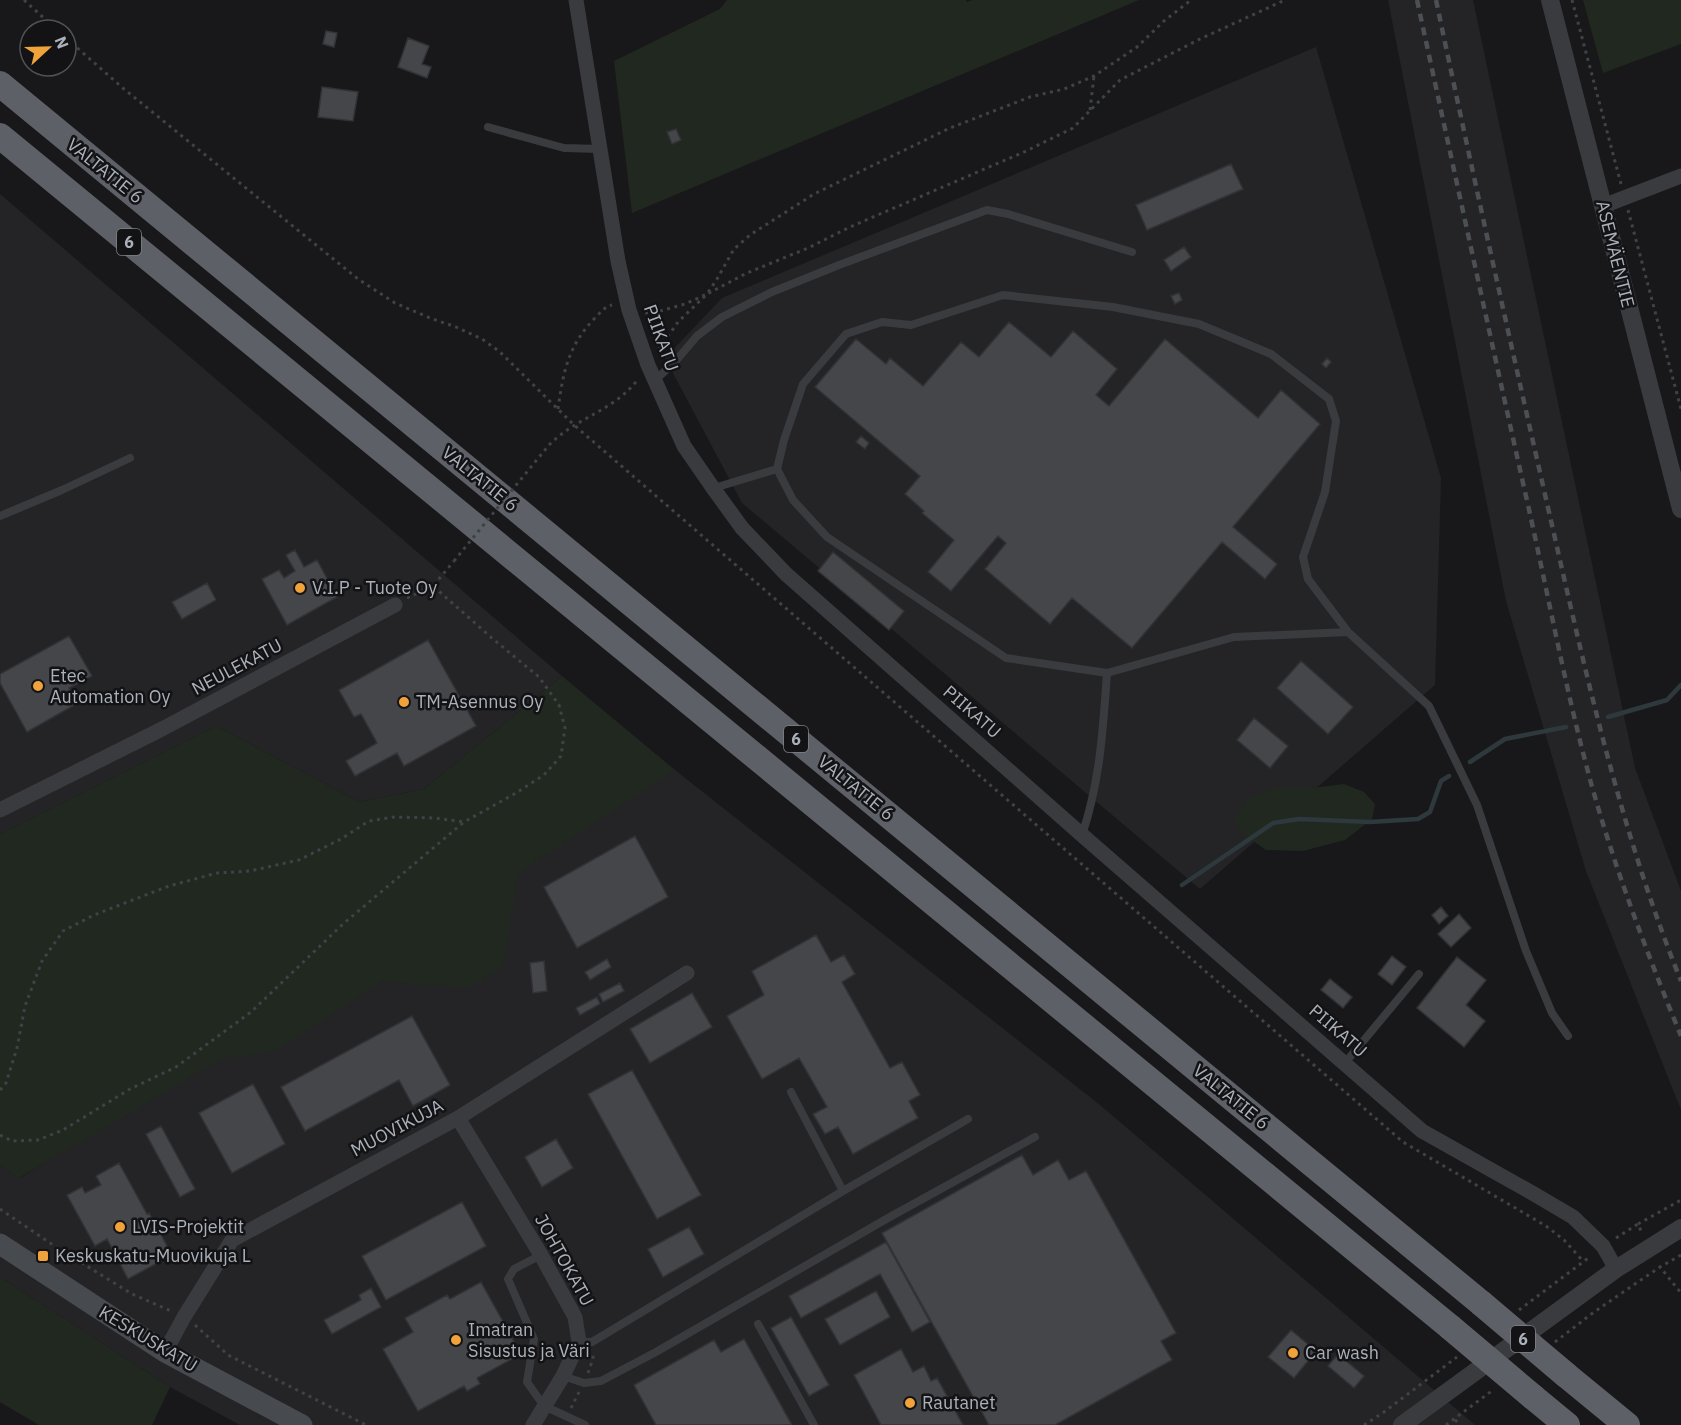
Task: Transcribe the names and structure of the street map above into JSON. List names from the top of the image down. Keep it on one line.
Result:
{"streets":{"highway":["VALTATIE 6","6"],"main road":["KESKUSKATU"],"street":["ASEMÄENTIE","PIIKATU","NEULEKATU","MUOVIKUJA","JOHTOKATU"]},"crossings":[["MUOVIKUJA","JOHTOKATU"],["MUOVIKUJA","KESKUSKATU"]],"places":{"other":["V.I.P - Tuote Oy","Etec Automation Oy","TM-Asennus Oy","LVIS-Projektit","Imatran Sisustus ja Väri","Car wash","Rautanet"],"transit":["Keskuskatu-Muovikuja L"]},"north":"right"}
